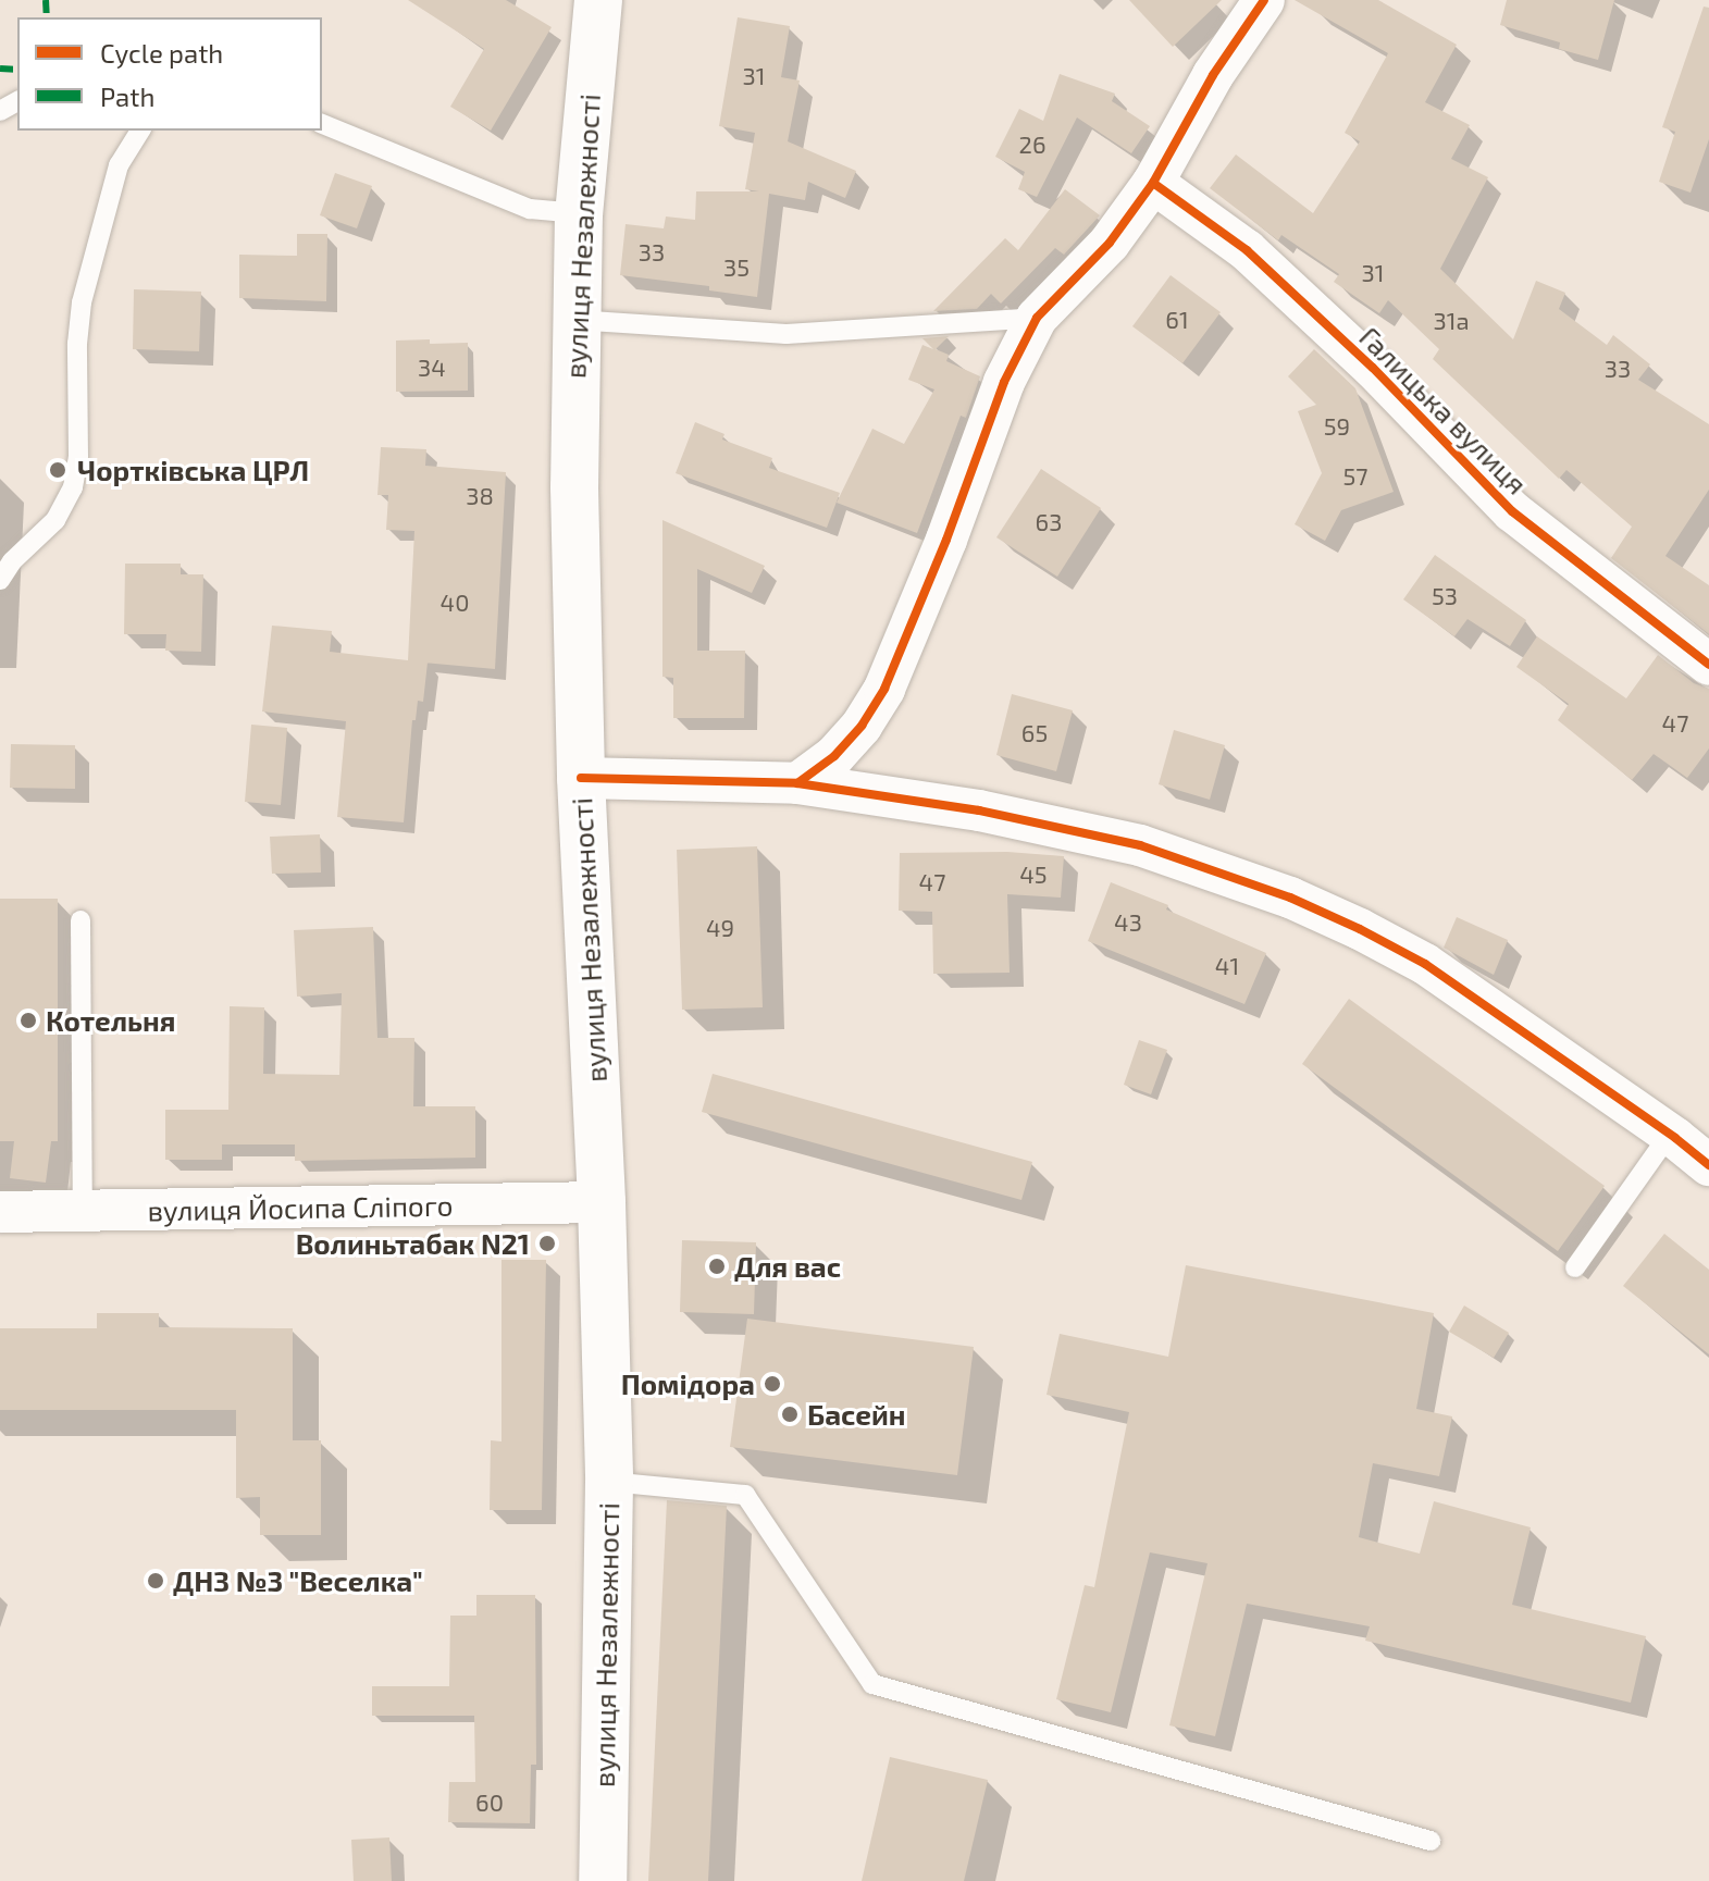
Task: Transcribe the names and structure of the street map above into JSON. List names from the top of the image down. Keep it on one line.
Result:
{"streets":{"main road":["вулиця Незалежності"],"street":["Галицька вулиця","вулиця Йосипа Сліпого"]},"crossings":[["вулиця Незалежності","вулиця Йосипа Сліпого"]],"places":["Чортківська ЦРЛ","Котельня","Волиньтабак N21","Для вас","Помідора","Басейн","ДНЗ №3 \"Веселка\""],"house_numbers":["31","26","33","35","31","61","31а","34","33","59","57","38","63","53","40","47","65","45","47","43","49","41","60"],"legend":["Cycle path","Path"]}
